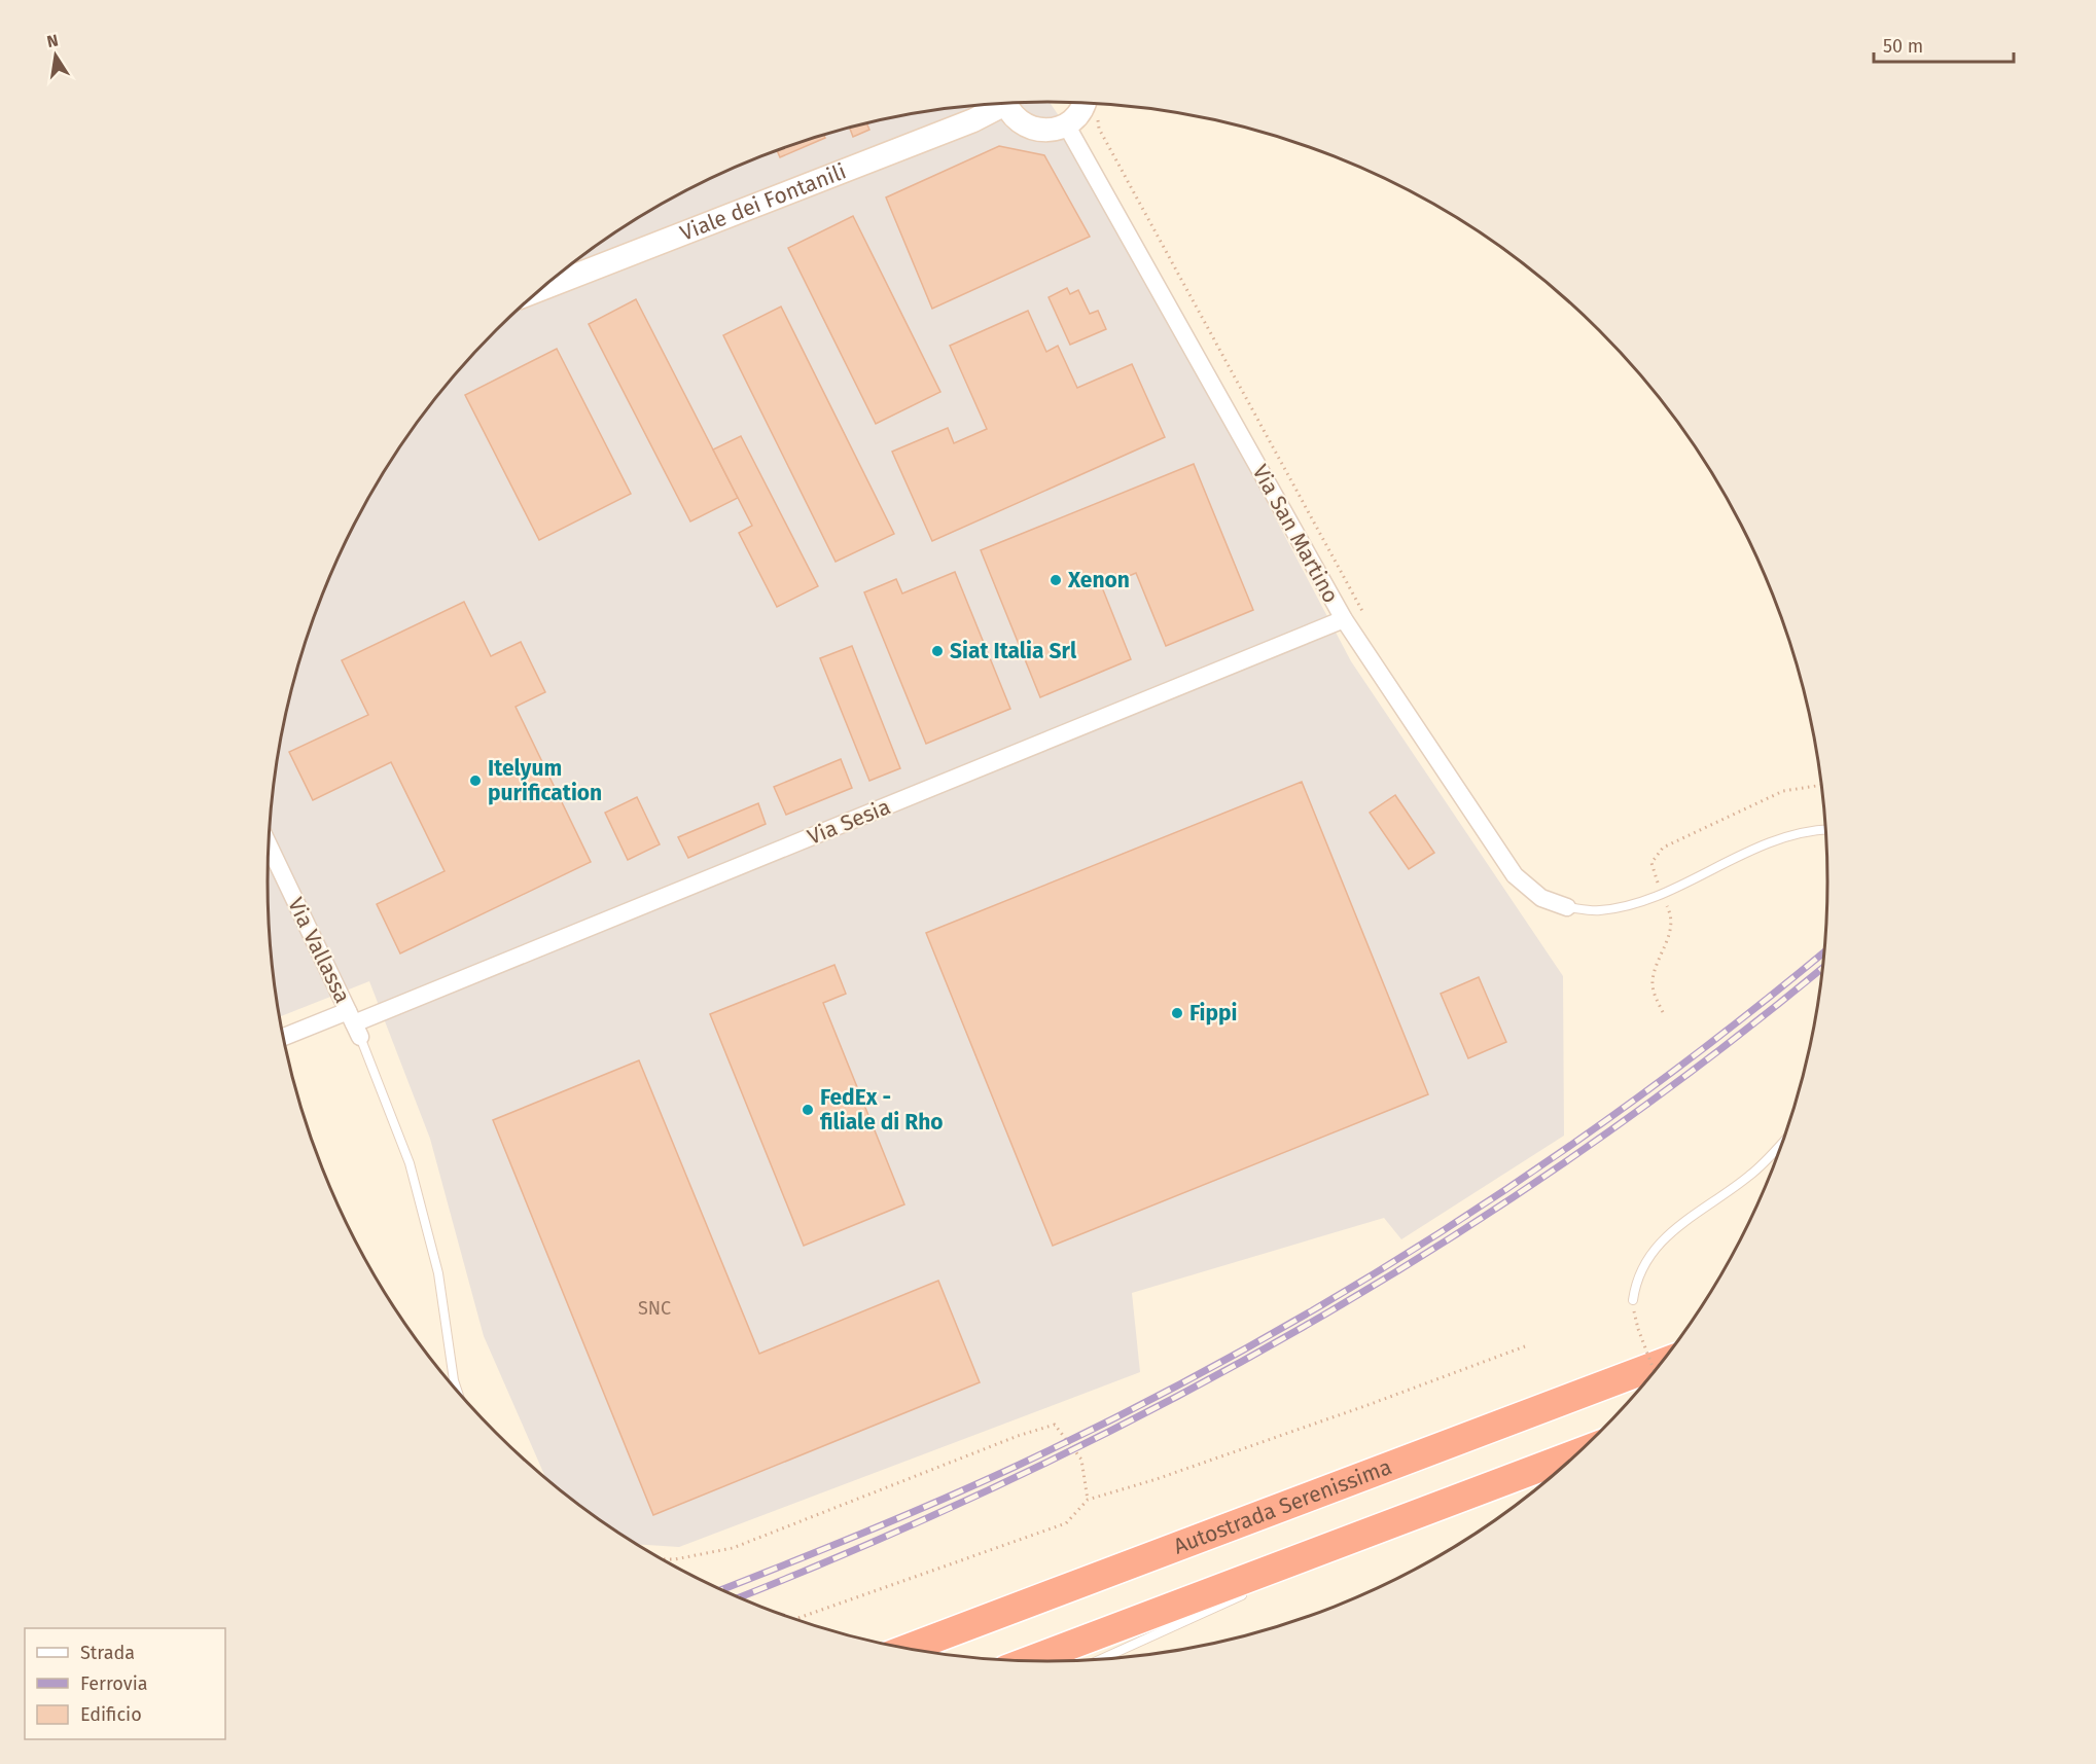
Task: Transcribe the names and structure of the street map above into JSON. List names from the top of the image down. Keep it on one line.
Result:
{"streets":{"highway":["Autostrada Serenissima"],"main road":["Viale dei Fontanili"],"street":["Via San Martino","Via Sesia","Via Vallassa"]},"crossings":[["Via San Martino","Via Sesia"],["Via Sesia","Via Vallassa"]],"places":["Xenon","Siat Italia Srl","Itelyum purification","Fippi","FedEx - filiale di Rho"],"house_numbers":["SNC"],"legend":["Strada","Ferrovia","Edificio"],"scale_bar":"50 m","north":"top"}
